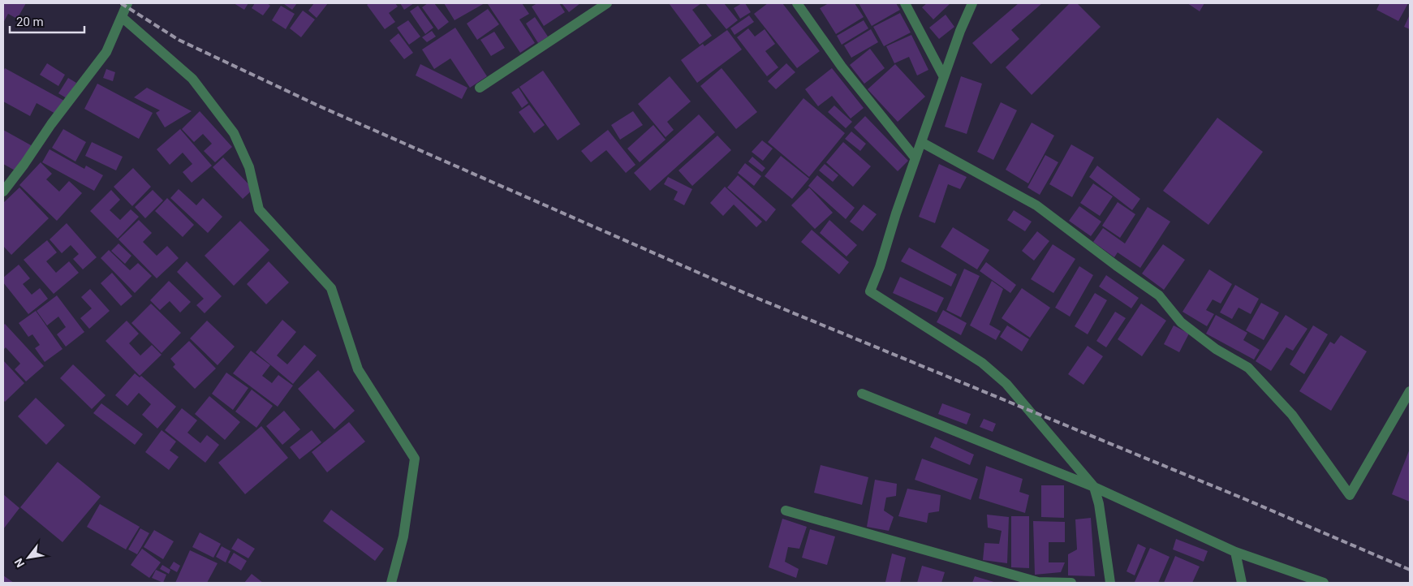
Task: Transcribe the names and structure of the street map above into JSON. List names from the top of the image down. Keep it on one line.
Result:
{"scale_bar":"20 m","north":"bottom left"}
